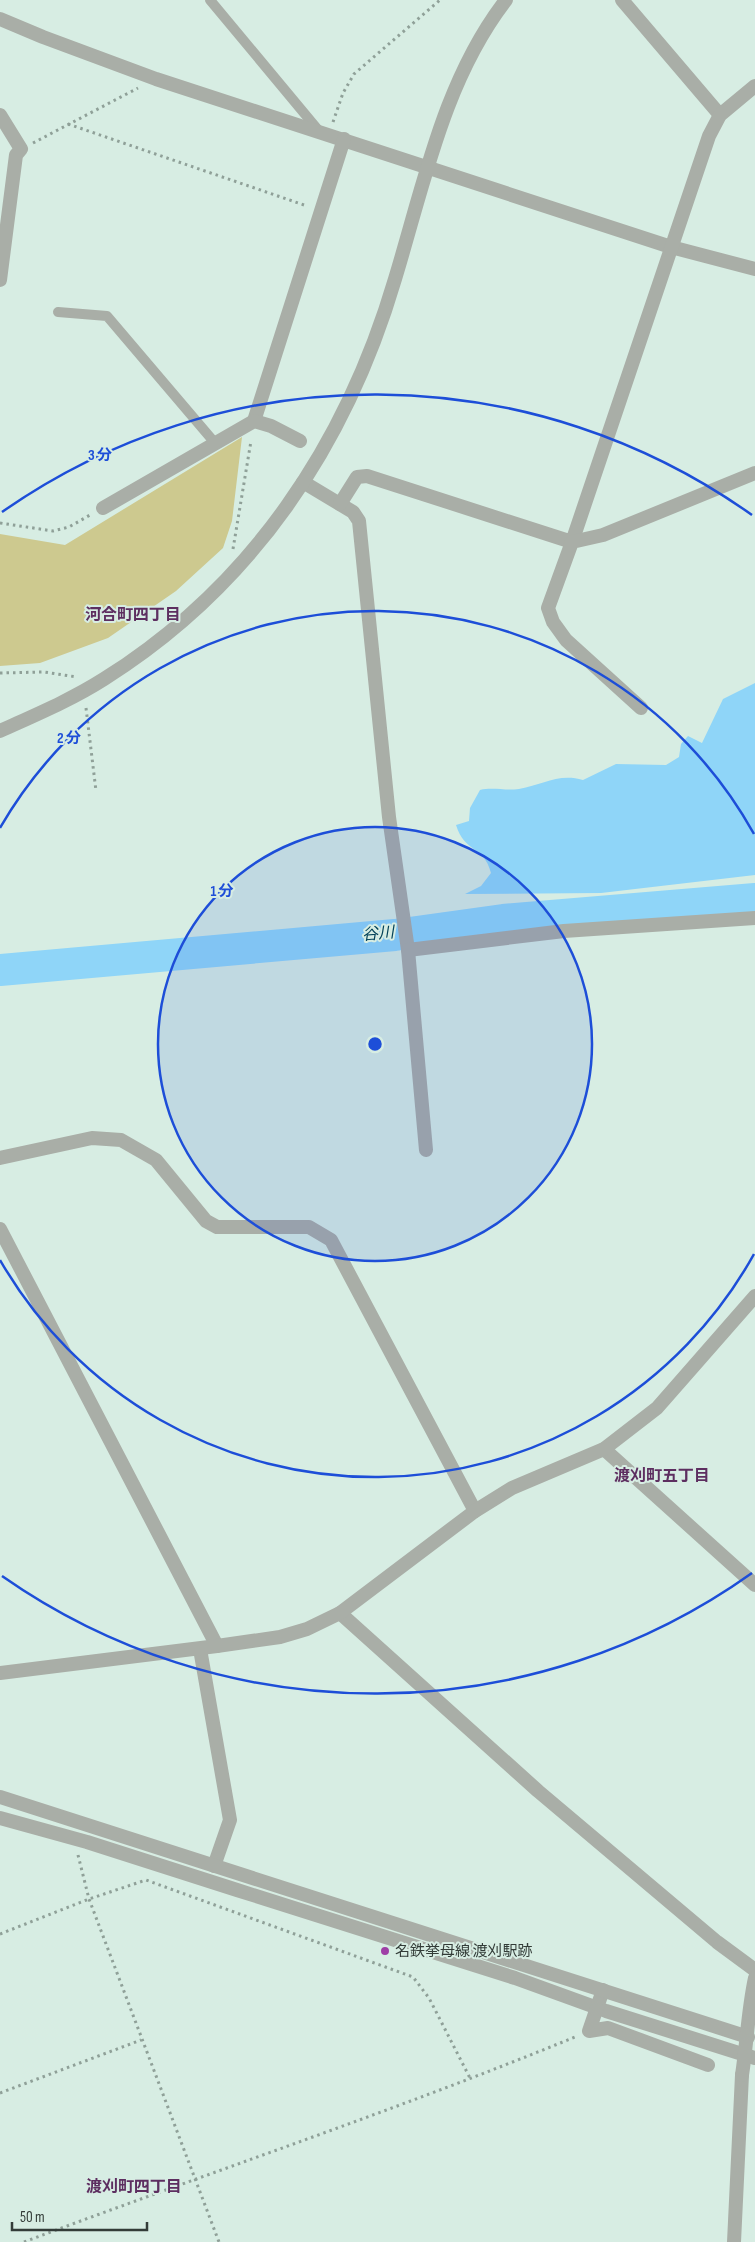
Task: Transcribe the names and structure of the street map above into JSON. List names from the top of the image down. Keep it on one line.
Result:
{"districts":["河合町四丁目","渡刈町五丁目","渡刈町四丁目"],"water":["谷川"],"places":["名鉄挙母線 渡刈駅跡"],"scale_bar":"50 m","rings":["3 分","2 分","1 分"]}
